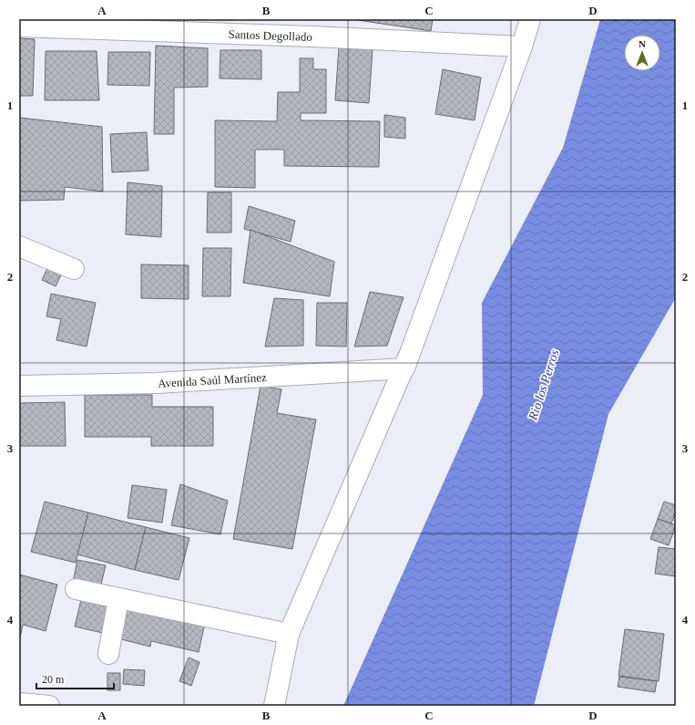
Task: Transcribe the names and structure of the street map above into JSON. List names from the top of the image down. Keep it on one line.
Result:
{"streets":{"street":["Santos Degollado","Avenida Saúl Martínez"]},"water":["Rio los Perros"],"scale_bar":"20 m","north":"top","grid":{"columns":["A","B","C","D"],"rows":["1","2","3","4"]}}
